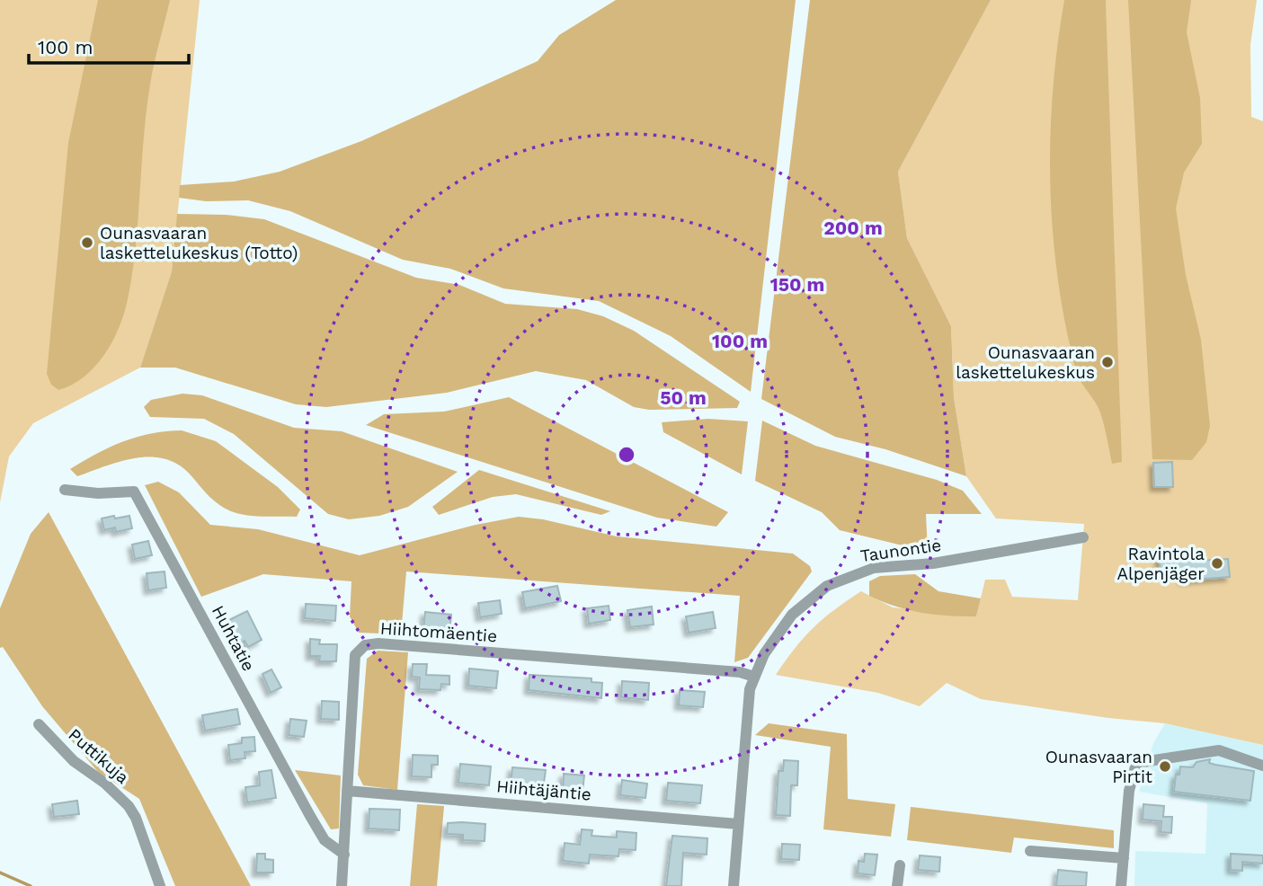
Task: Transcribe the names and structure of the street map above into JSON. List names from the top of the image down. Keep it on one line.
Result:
{"streets":{"street":["Taunontie","Hiihtomäentie","Huhtatie","Puttikuja","Hiihtäjäntie"]},"crossings":[["Taunontie","Hiihtomäentie"],["Taunontie","Hiihtäjäntie"],["Hiihtomäentie","Huhtatie"],["Hiihtomäentie","Hiihtäjäntie"]],"places":["Ounasvaaran laskettelukeskus (Totto)","Ounasvaaran laskettelukeskus","Ravintola Alpenjäger","Ounasvaaran Pirtit"],"scale_bar":"100 m","rings":["200 m","150 m","100 m","50 m"]}
